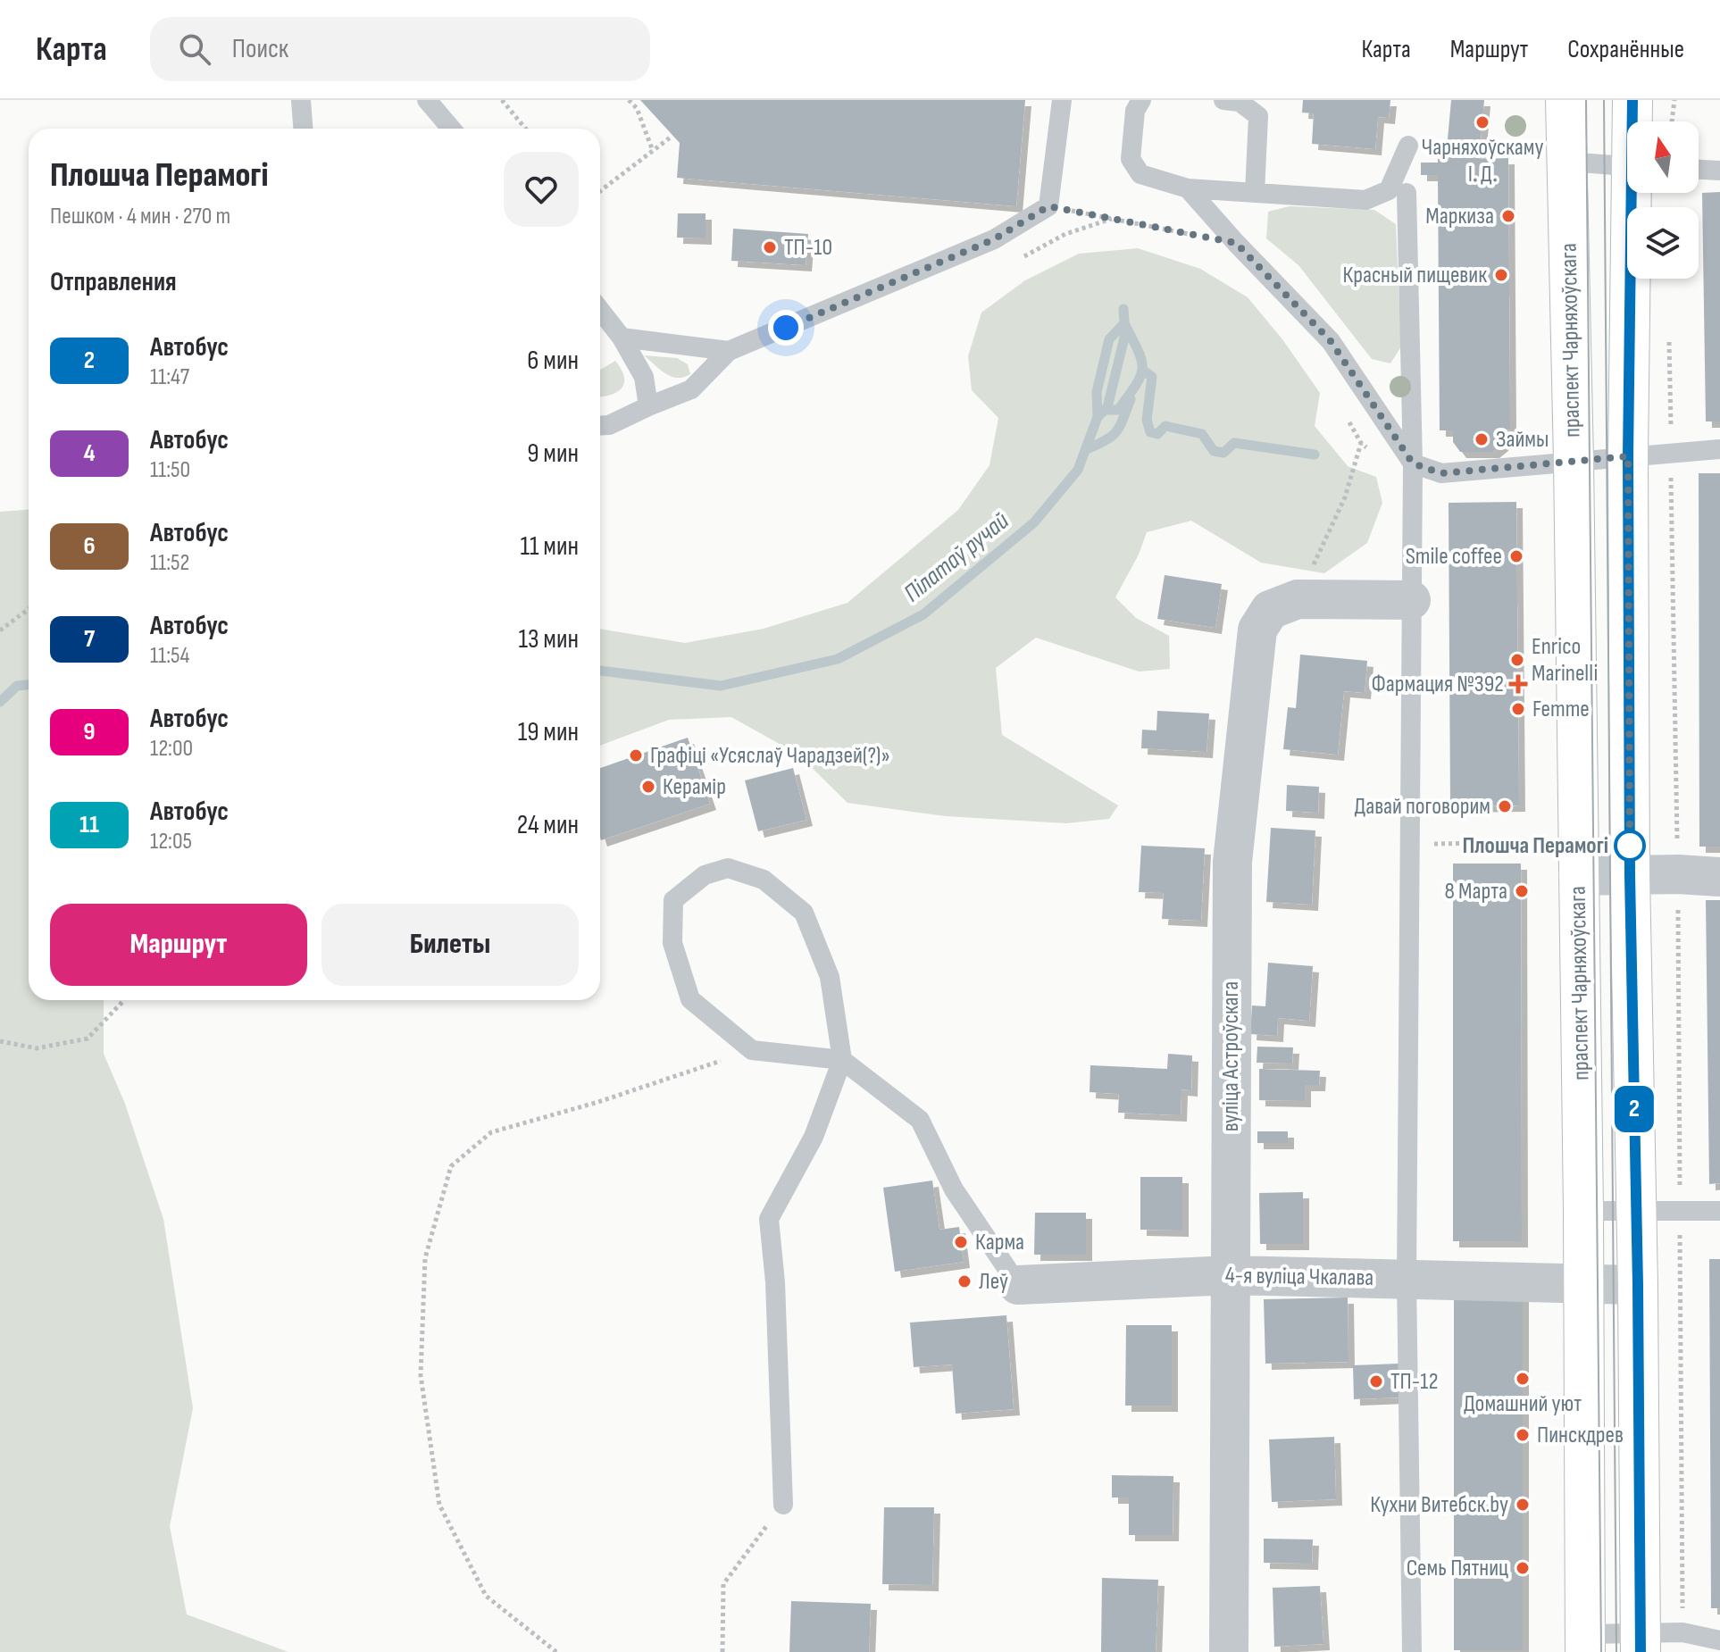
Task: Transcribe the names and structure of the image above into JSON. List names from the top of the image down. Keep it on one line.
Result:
{"streets":{"main road":["праспект Чарняхоўскага"],"street":["вуліца Астроўскага","4-я вуліца Чкалава"]},"crossings":[["праспект Чарняхоўскага","4-я вуліца Чкалава"],["вуліца Астроўскага","4-я вуліца Чкалава"]],"water":["Пілатаў ручай"],"places":{"other":["Чарняхоўскаму І. Д.","Маркиза","ТП-10","Красный пищевик","Займы","Smile coffee","Enrico Marinelli","Femme","Графіці «Усяслаў Чарадзей(?)»","Керамір","Давай поговорим","Плошча Перамогі","8 Марта","Карма","Леў","Домашний уют","ТП-12","Пинскдрев","Кухни Витебск.by","Семь Пятниц"],"health":["Фармация №392"]},"lines":["bus line 2"],"north":"top","page":{"header":"Карта","search":"Поиск","nav":["Карта","Маршрут","Сохранённые"],"on_map":"2","heading":[["Плошча Перамогі","Пешком · 4 мин · 270 m"],"Отправления"],"list":[{"mark":"2","name":"Автобус","note":"11:47","value":"6 мин"},{"mark":"4","name":"Автобус","note":"11:50","value":"9 мин"},{"mark":"6","name":"Автобус","note":"11:52","value":"11 мин"},{"mark":"7","name":"Автобус","note":"11:54","value":"13 мин"},{"mark":"9","name":"Автобус","note":"12:00","value":"19 мин"},{"mark":"11","name":"Автобус","note":"12:05","value":"24 мин"}],"buttons":["Маршрут","Билеты"]}}
